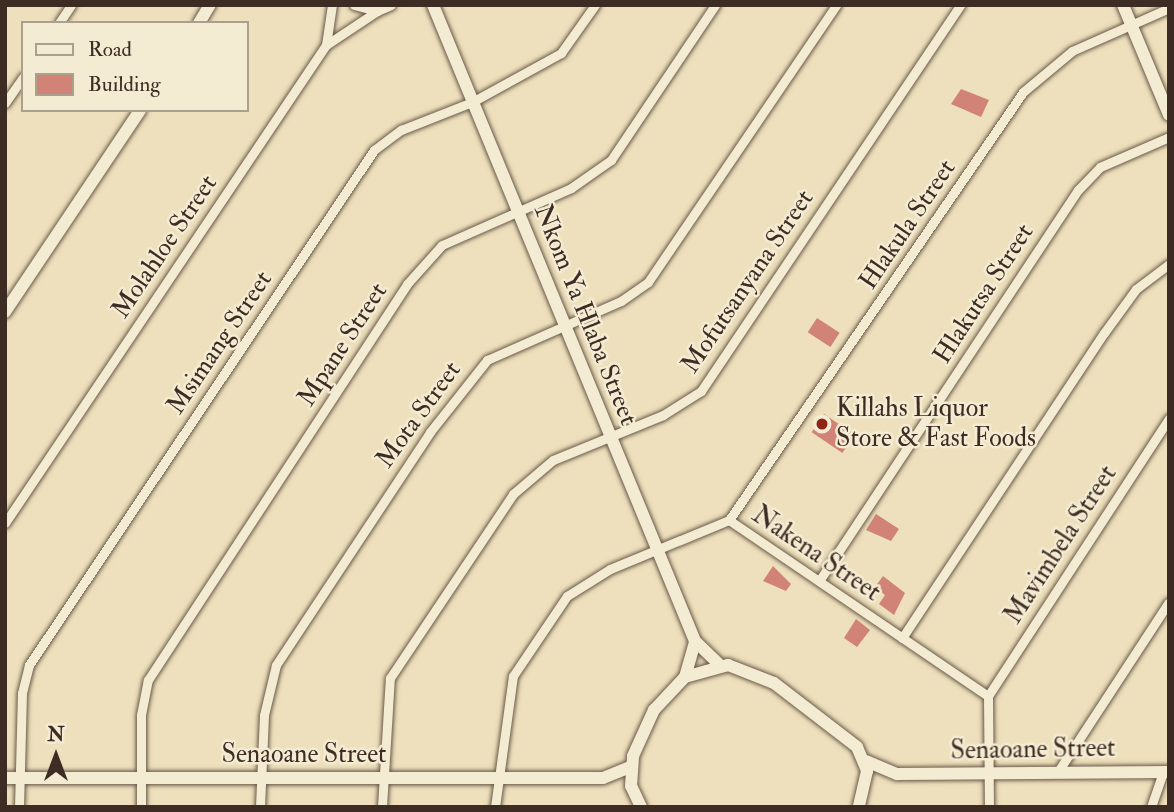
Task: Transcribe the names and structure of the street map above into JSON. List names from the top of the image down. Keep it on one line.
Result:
{"streets":{"street":["Hlakula Street","Molahloe Street","Mofutsanyana Street","Hlakutsa Street","Nkom Ya Hlaba Street","Msimang Street","Mpane Street","Mota Street","Mavimbela Street","Nakena Street","Senaoane Street"]},"crossings":[["Hlakula Street","Nakena Street"],["Mofutsanyana Street","Nkom Ya Hlaba Street"],["Mofutsanyana Street","Senaoane Street"],["Hlakutsa Street","Nakena Street"],["Nkom Ya Hlaba Street","Msimang Street"],["Nkom Ya Hlaba Street","Mpane Street"],["Nkom Ya Hlaba Street","Mota Street"],["Nkom Ya Hlaba Street","Nakena Street"],["Msimang Street","Senaoane Street"],["Mpane Street","Senaoane Street"],["Mota Street","Senaoane Street"],["Mavimbela Street","Nakena Street"],["Nakena Street","Senaoane Street"]],"places":["Killahs Liquor Store & Fast Foods"],"legend":["Road","Building"],"north":"top"}
